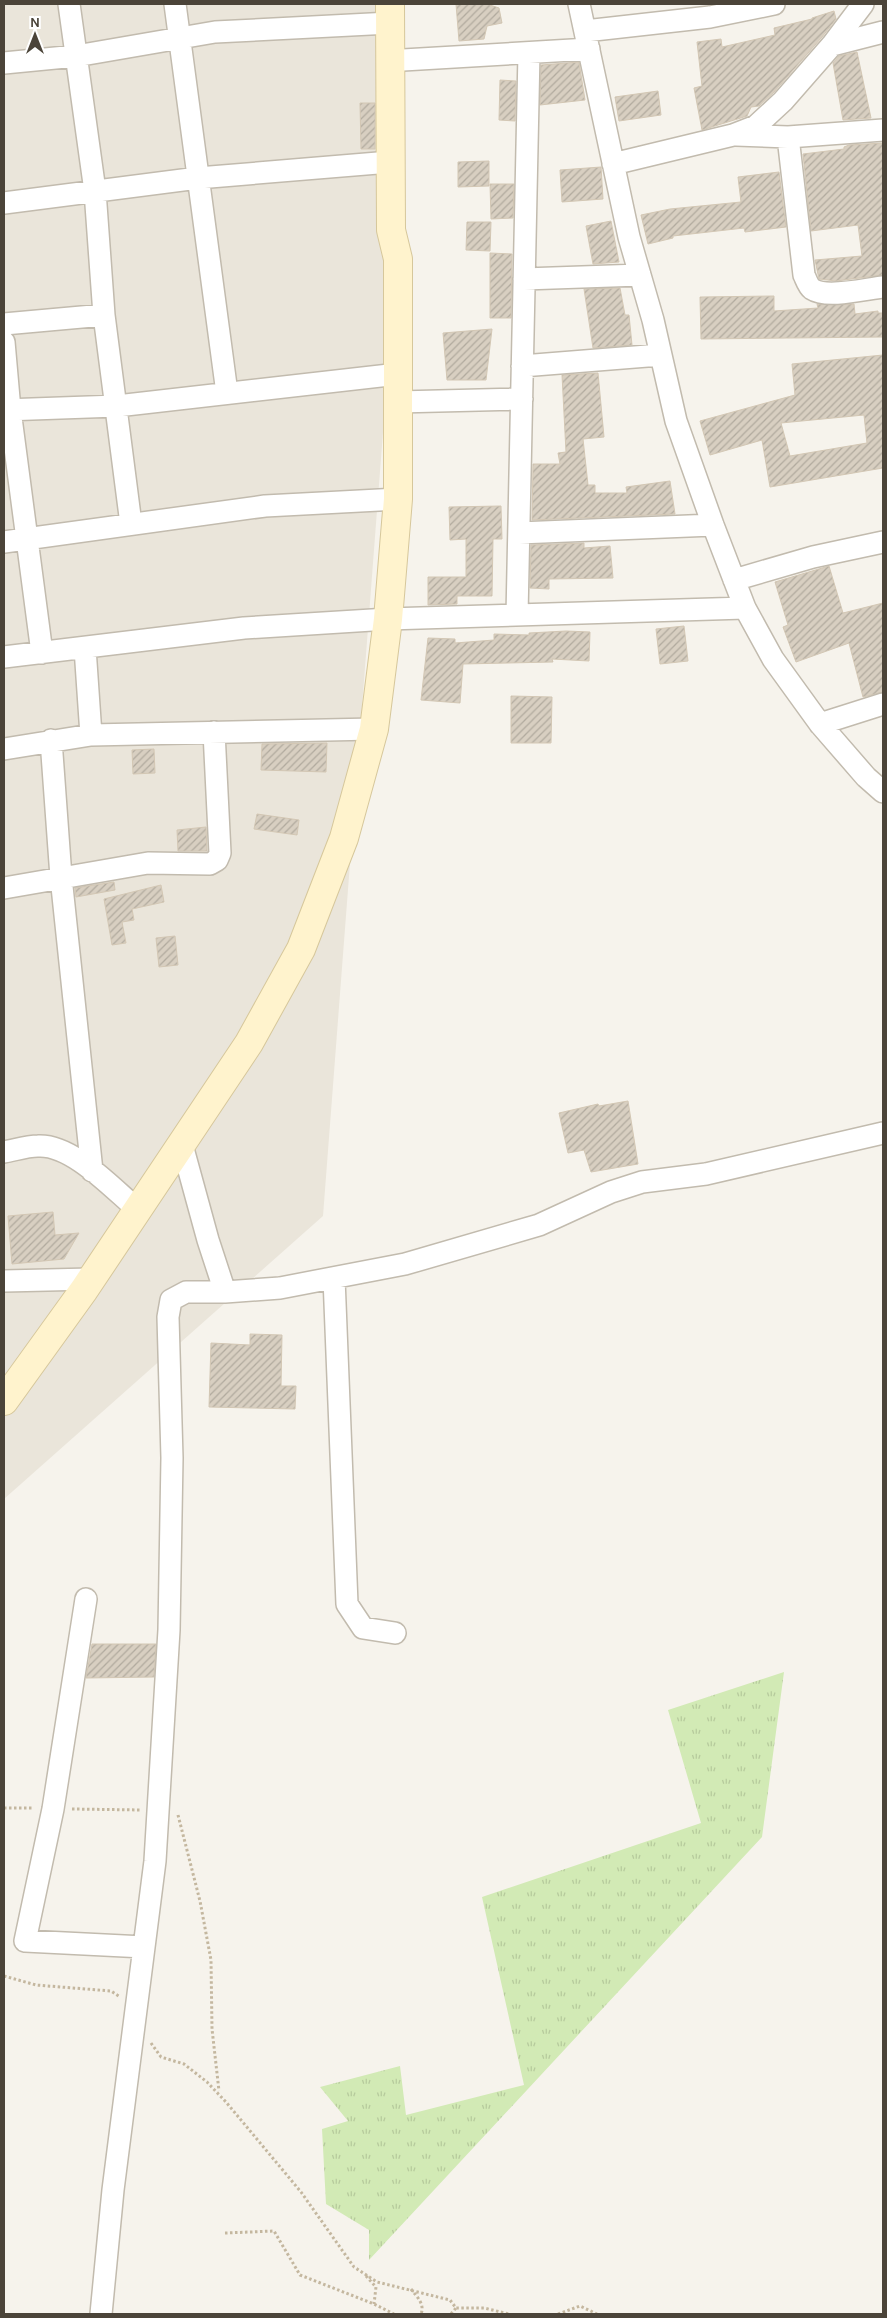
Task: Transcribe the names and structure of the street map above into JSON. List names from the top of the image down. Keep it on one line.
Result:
{"north":"top"}
